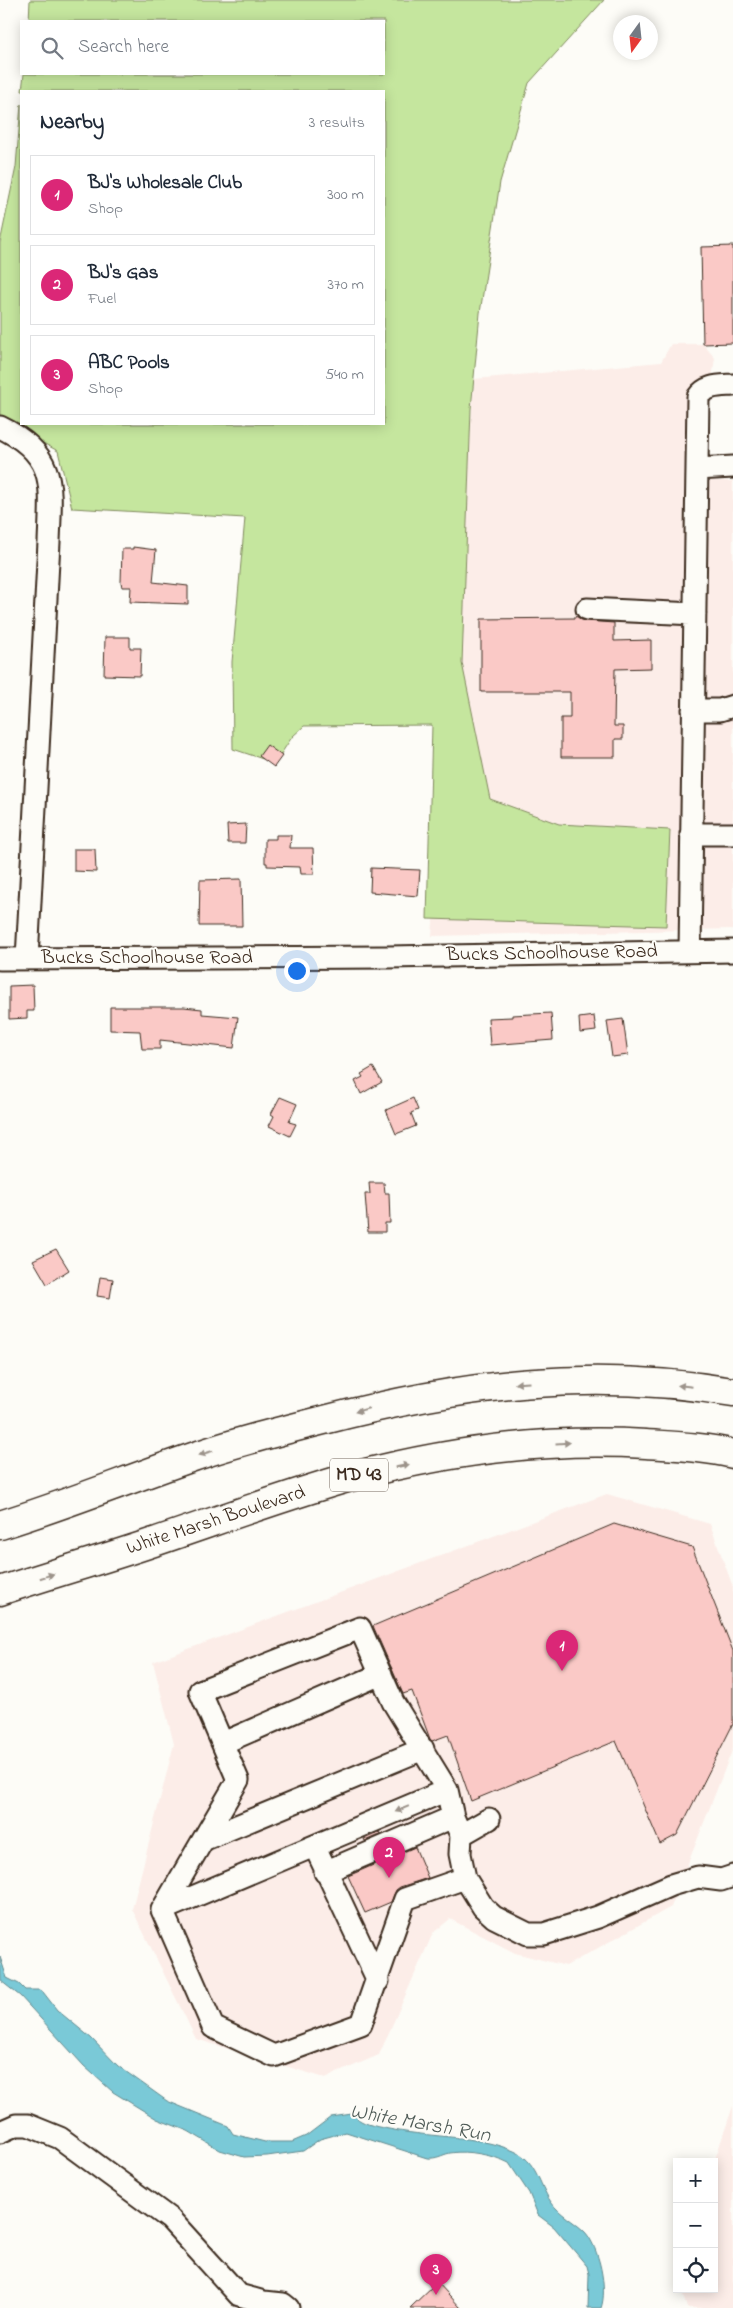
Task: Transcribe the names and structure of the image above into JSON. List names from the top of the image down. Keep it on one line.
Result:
{"streets":{"highway":["MD 43","White Marsh Boulevard"],"street":["Bucks Schoolhouse Road"]},"water":["White Marsh Run"],"north":"bottom","page":{"search":"Search here","heading":["Nearby","3 results"],"list":[{"mark":"1","name":"BJ's Wholesale Club","note":"Shop","value":"300 m"},{"mark":"2","name":"BJ's Gas","note":"Fuel","value":"370 m"},{"mark":"3","name":"ABC Pools","note":"Shop","value":"540 m"}],"pins":["1","2","3"],"map_buttons":["+","−"]}}
